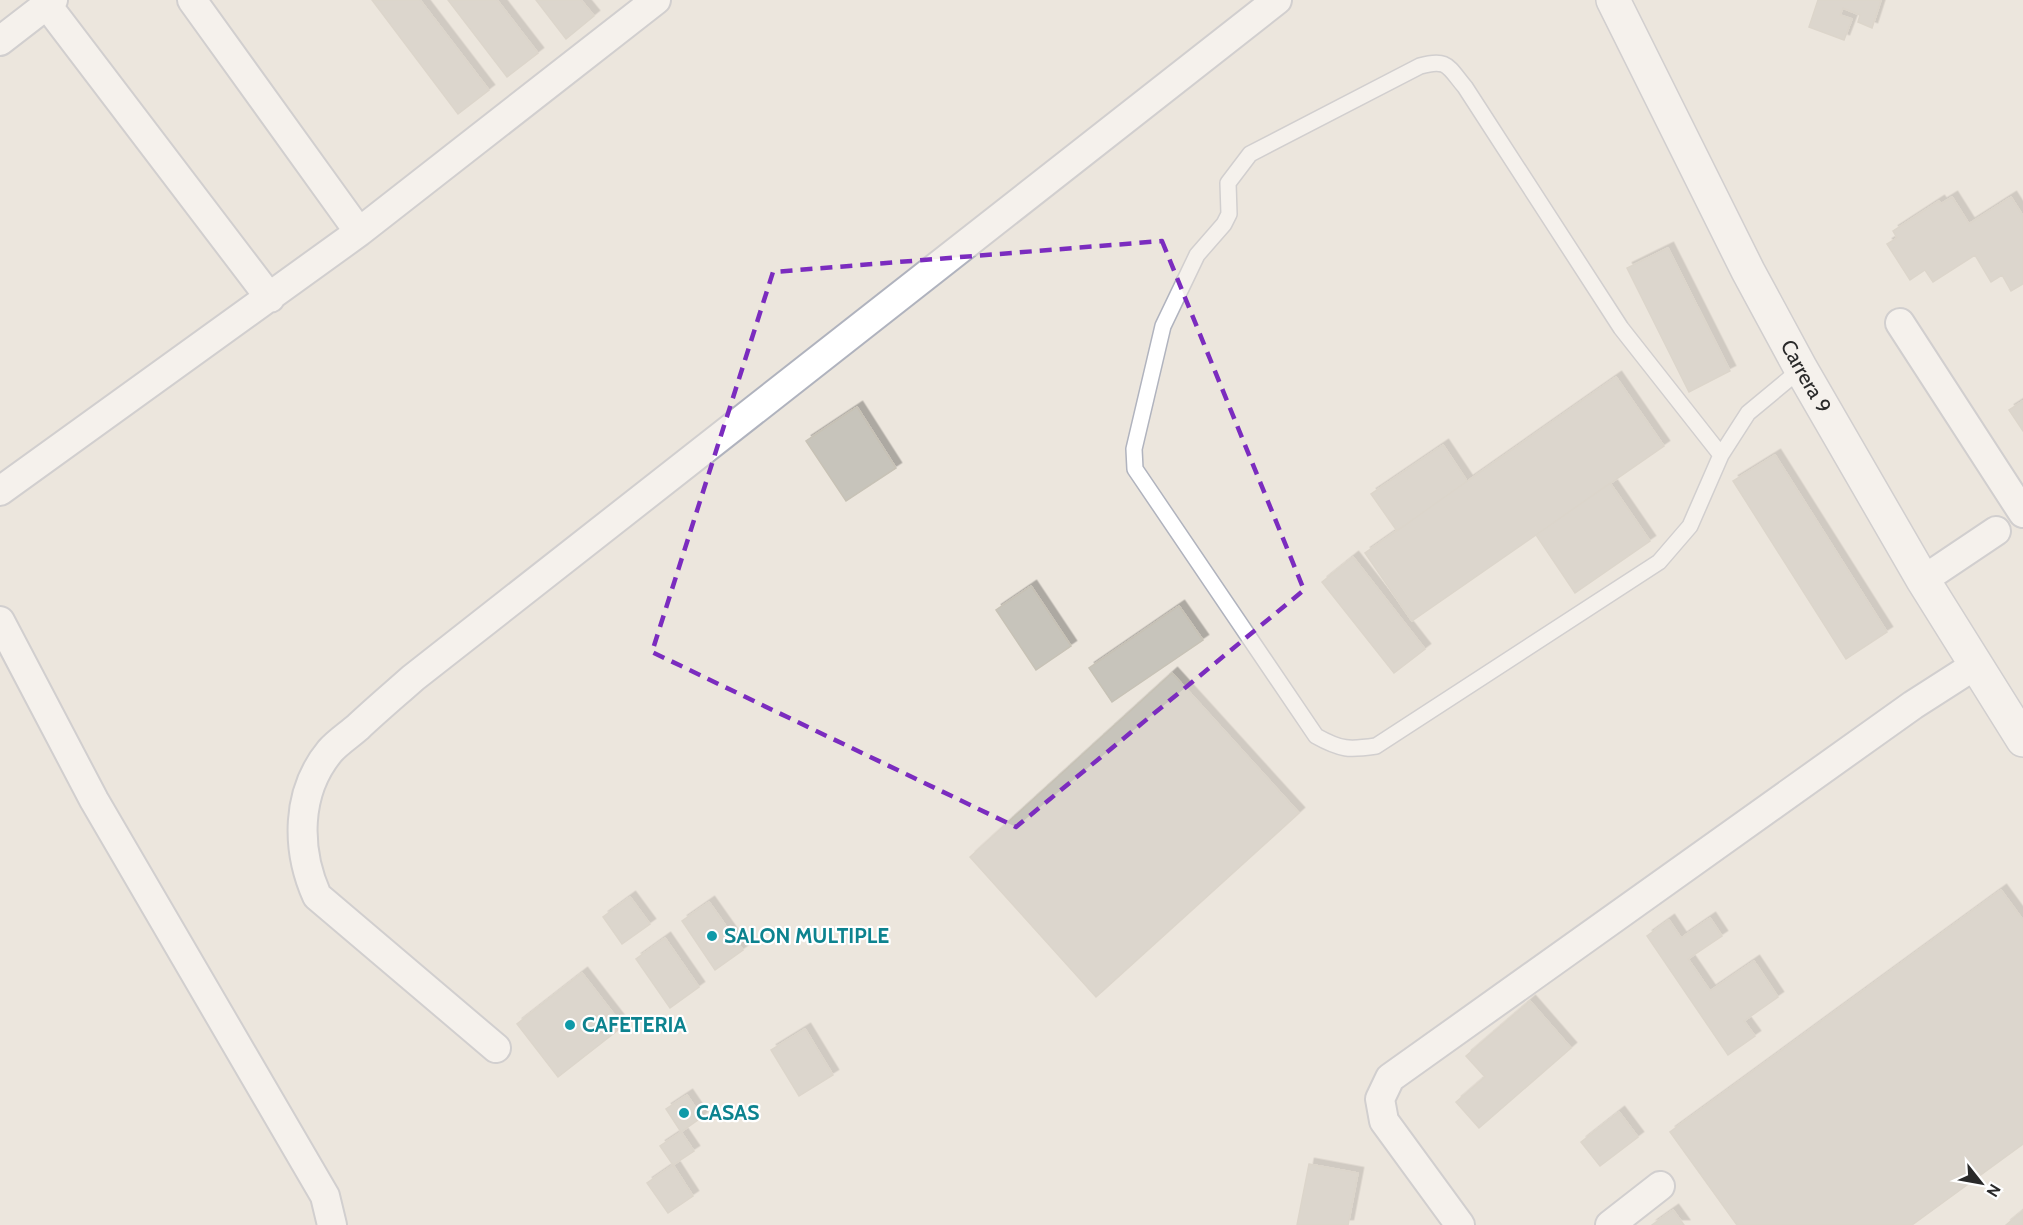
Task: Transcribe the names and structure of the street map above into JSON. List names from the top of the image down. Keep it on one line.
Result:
{"streets":{"main road":["Carrera 9"]},"places":["SALON MULTIPLE","CAFETERIA","CASAS"],"north":"bottom right"}
